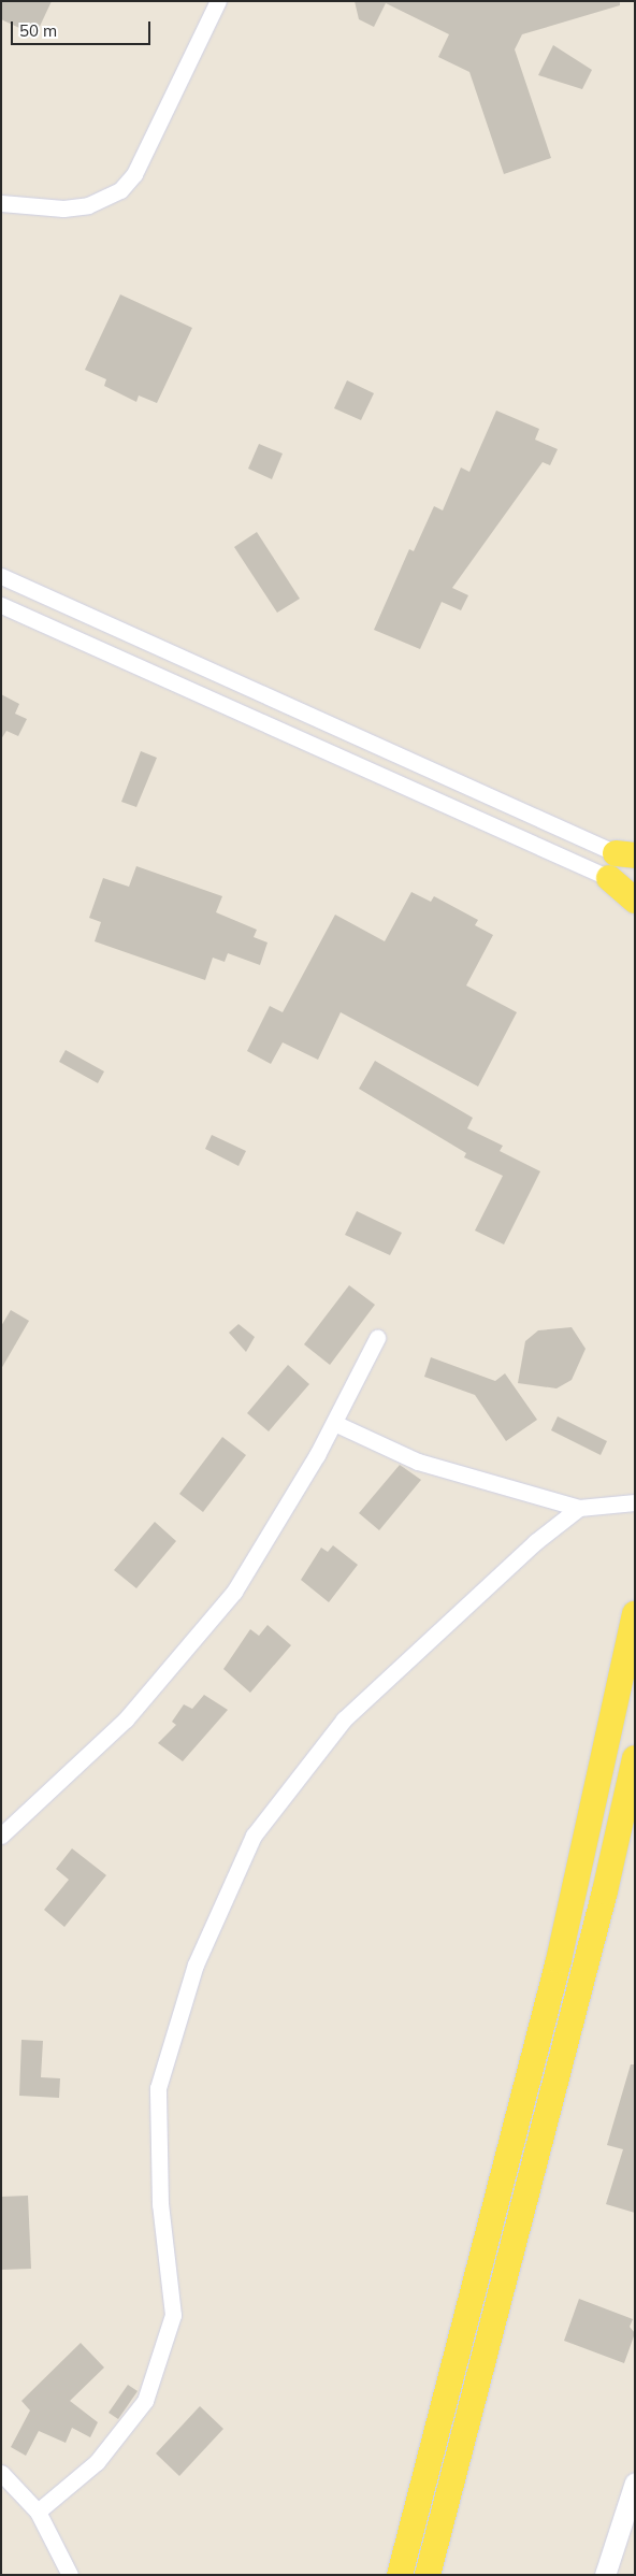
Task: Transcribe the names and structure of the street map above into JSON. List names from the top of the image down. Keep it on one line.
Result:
{"scale_bar":"50 m"}
